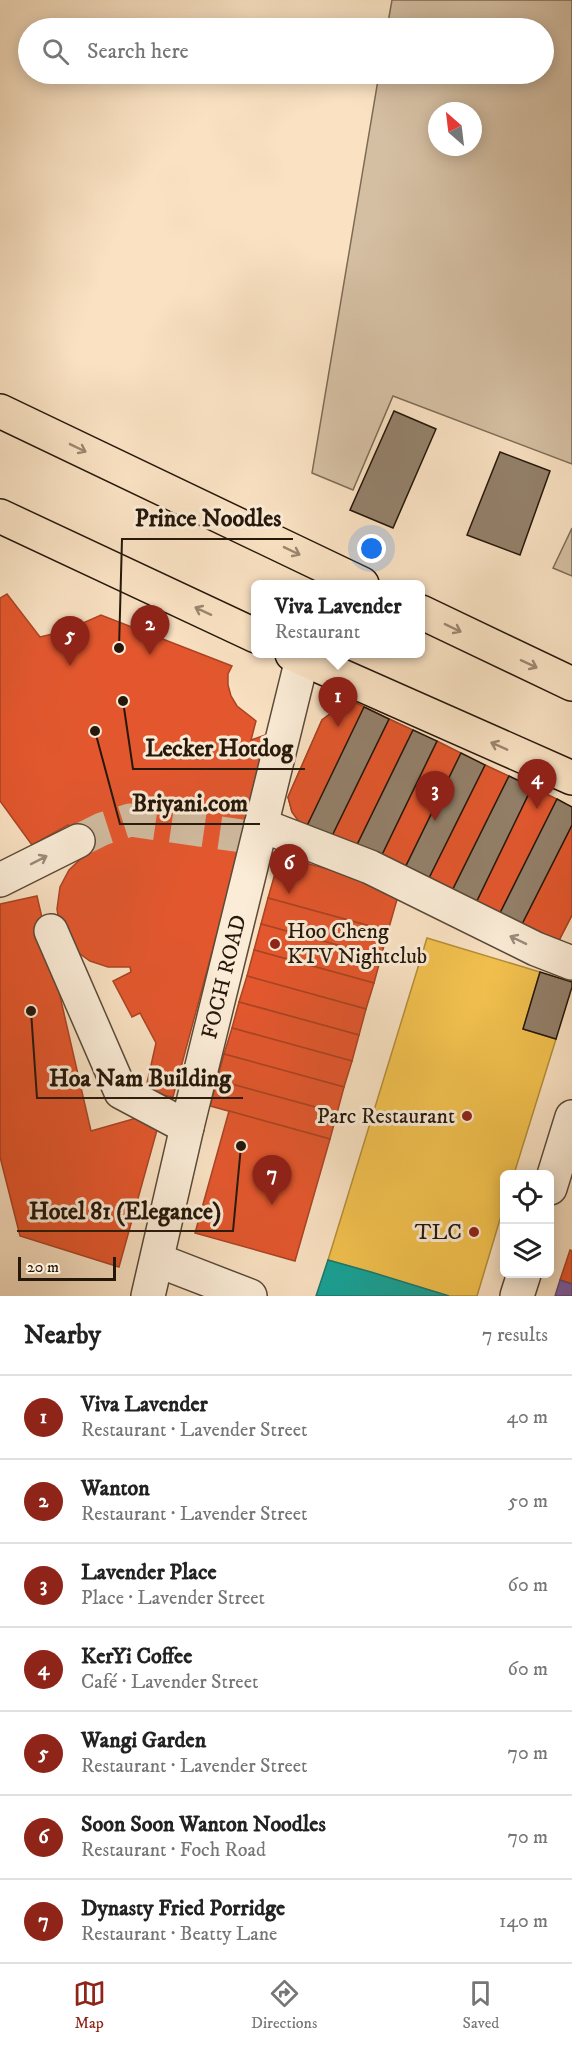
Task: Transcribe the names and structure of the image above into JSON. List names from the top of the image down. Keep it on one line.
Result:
{"streets":{"street":["FOCH ROAD"]},"places":["Prince Noodles","Lecker Hotdog","Briyani.com","Hoo Cheng KTV Nightclub","Hoa Nam Building","Parc Restaurant","Hotel 81 (Elegance)","TLC"],"scale_bar":"20 m","north":"top left","page":{"search":"Search here","popup":["Viva Lavender","Restaurant"],"pins":["2","5","1","4","3","6","7"],"scale":"20 m","heading":["Nearby","7 results"],"list":[{"mark":"1","name":"Viva Lavender","note":"Restaurant · Lavender Street","value":"40 m"},{"mark":"2","name":"Wanton","note":"Restaurant · Lavender Street","value":"50 m"},{"mark":"3","name":"Lavender Place","note":"Place · Lavender Street","value":"60 m"},{"mark":"4","name":"KerYi Coffee","note":"Café · Lavender Street","value":"60 m"},{"mark":"5","name":"Wangi Garden","note":"Restaurant · Lavender Street","value":"70 m"},{"mark":"6","name":"Soon Soon Wanton Noodles","note":"Restaurant · Foch Road","value":"70 m"},{"mark":"7","name":"Dynasty Fried Porridge","note":"Restaurant · Beatty Lane","value":"140 m"}],"nav":["Map","Directions","Saved"]}}
